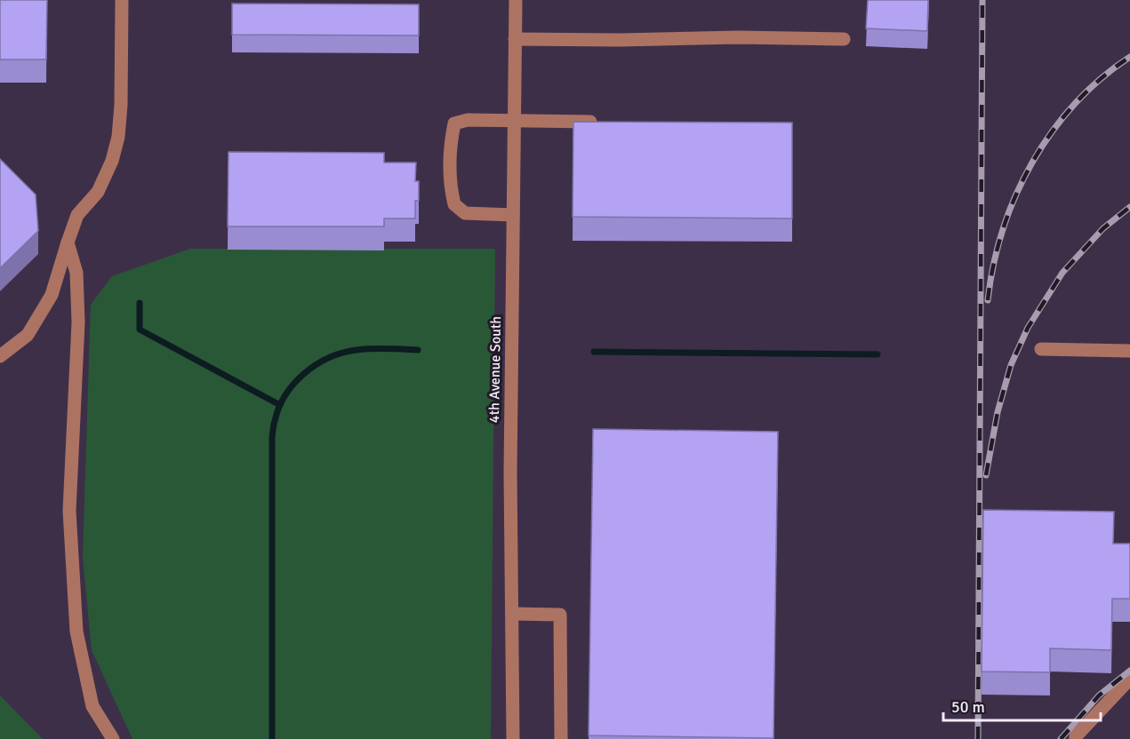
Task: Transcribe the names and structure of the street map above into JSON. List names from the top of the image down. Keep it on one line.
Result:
{"streets":{"street":["4th Avenue South"]},"scale_bar":"50 m"}
